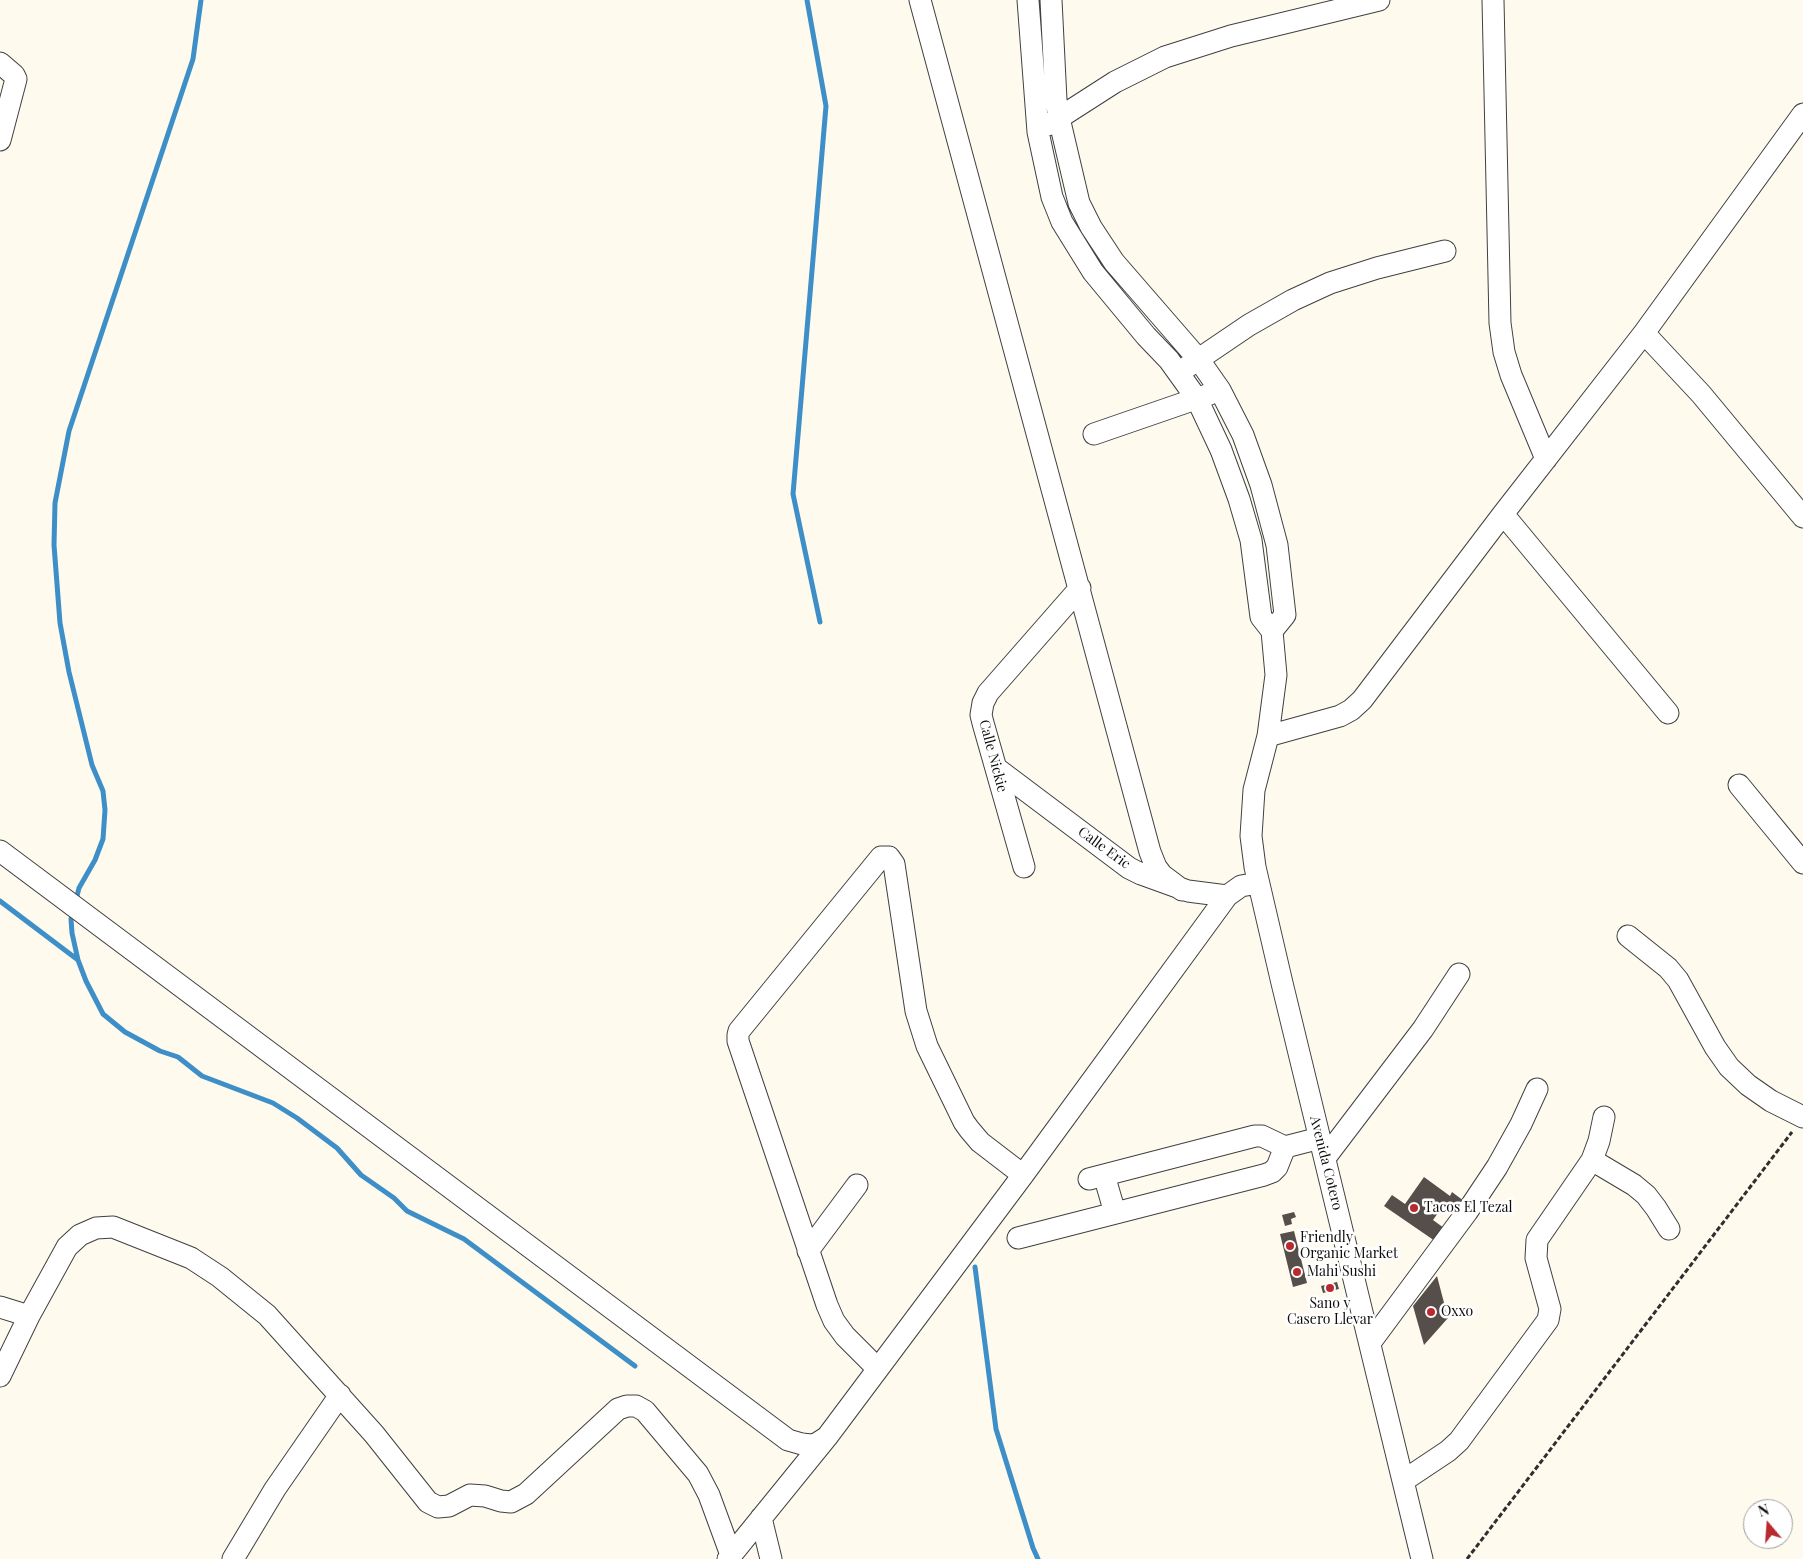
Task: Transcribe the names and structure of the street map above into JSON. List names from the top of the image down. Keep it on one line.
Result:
{"streets":{"street":["Calle Nickie","Calle Eric","Avenida Cotero"]},"crossings":[["Calle Nickie","Calle Eric"]],"places":["Tacos El Tezal","Friendly Organic Market","Mahi Sushi","Sano y Casero Llevar","Oxxo"],"north":"top"}
